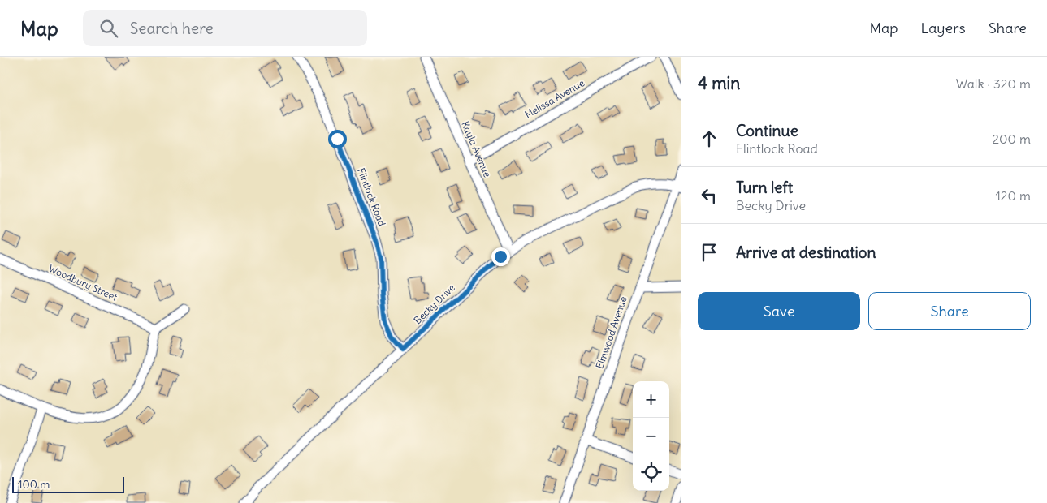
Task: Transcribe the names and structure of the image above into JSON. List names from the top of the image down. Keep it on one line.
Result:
{"streets":{"street":["Melissa Avenue","Kayla Avenue","Flintlock Road","Woodbury Street","Becky Drive","Elmwood Avenue"]},"crossings":[["Melissa Avenue","Kayla Avenue"],["Kayla Avenue","Becky Drive"],["Flintlock Road","Becky Drive"],["Becky Drive","Elmwood Avenue"]],"scale_bar":"100 m","page":{"header":"Map","search":"Search here","nav":["Map","Layers","Share"],"heading":["4 min","Walk · 320 m"],"list":[["Continue","Flintlock Road","200 m"],["Turn left","Becky Drive","120 m"],"Arrive at destination"],"buttons":["Save","Share"],"map_buttons":["+","−"],"scale":"100 m"}}
